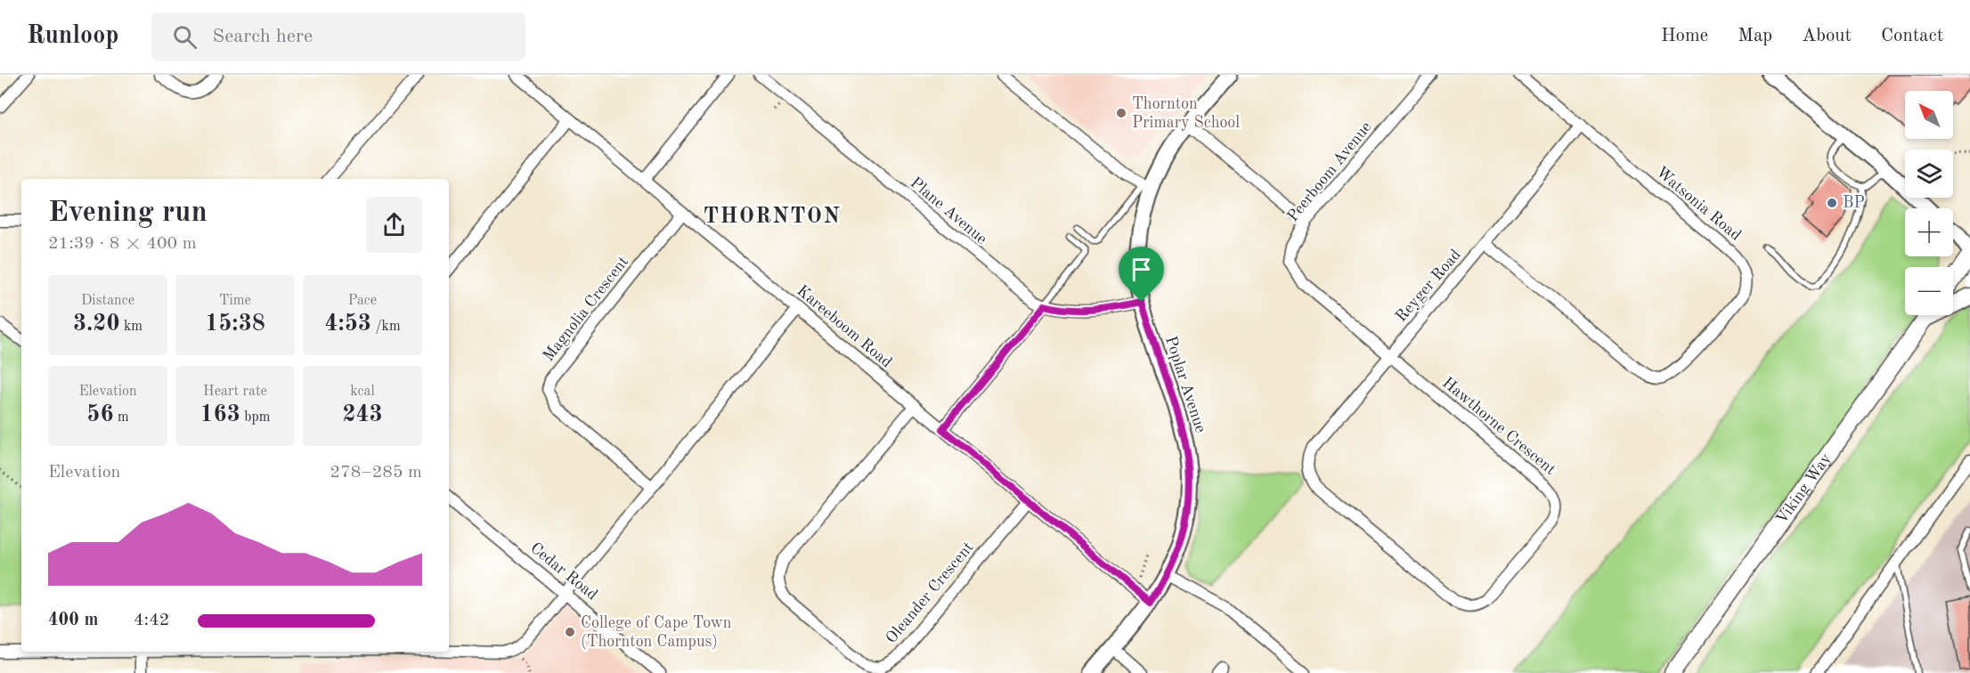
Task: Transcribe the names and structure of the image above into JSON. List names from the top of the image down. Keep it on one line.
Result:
{"streets":{"main road":["Viking Way"],"street":["Peerboom Avenue","Watsonia Road","Plane Avenue","Reyger Road","Magnolia Crescent","Kareeboom Road","Poplar Avenue","Hawthorne Crescent","Cedar Road","Oleander Crescent"]},"crossings":[["Peerboom Avenue","Reyger Road"],["Peerboom Avenue","Hawthorne Crescent"],["Watsonia Road","Reyger Road"],["Plane Avenue","Poplar Avenue"],["Reyger Road","Hawthorne Crescent"],["Magnolia Crescent","Kareeboom Road"],["Kareeboom Road","Poplar Avenue"],["Kareeboom Road","Oleander Crescent"]],"districts":["THORNTON"],"places":["Thornton Primary School","BP","College of Cape Town (Thornton Campus)"],"north":"top left","page":{"header":"Runloop","search":"Search here","nav":["Home","Map","About","Contact"],"map_buttons":["+","−"],"heading":["Evening run","21:39 · 8 × 400 m"],"stats":[["Distance","3.20 km"],["Time","15:38"],["Pace","4:53 /km"],["Elevation","56 m"],["Heart rate","163 bpm"],["kcal","243"]],"chart":["Elevation","278–285 m"],"list":[{"name":"400 m","note":"4:42"}]}}
